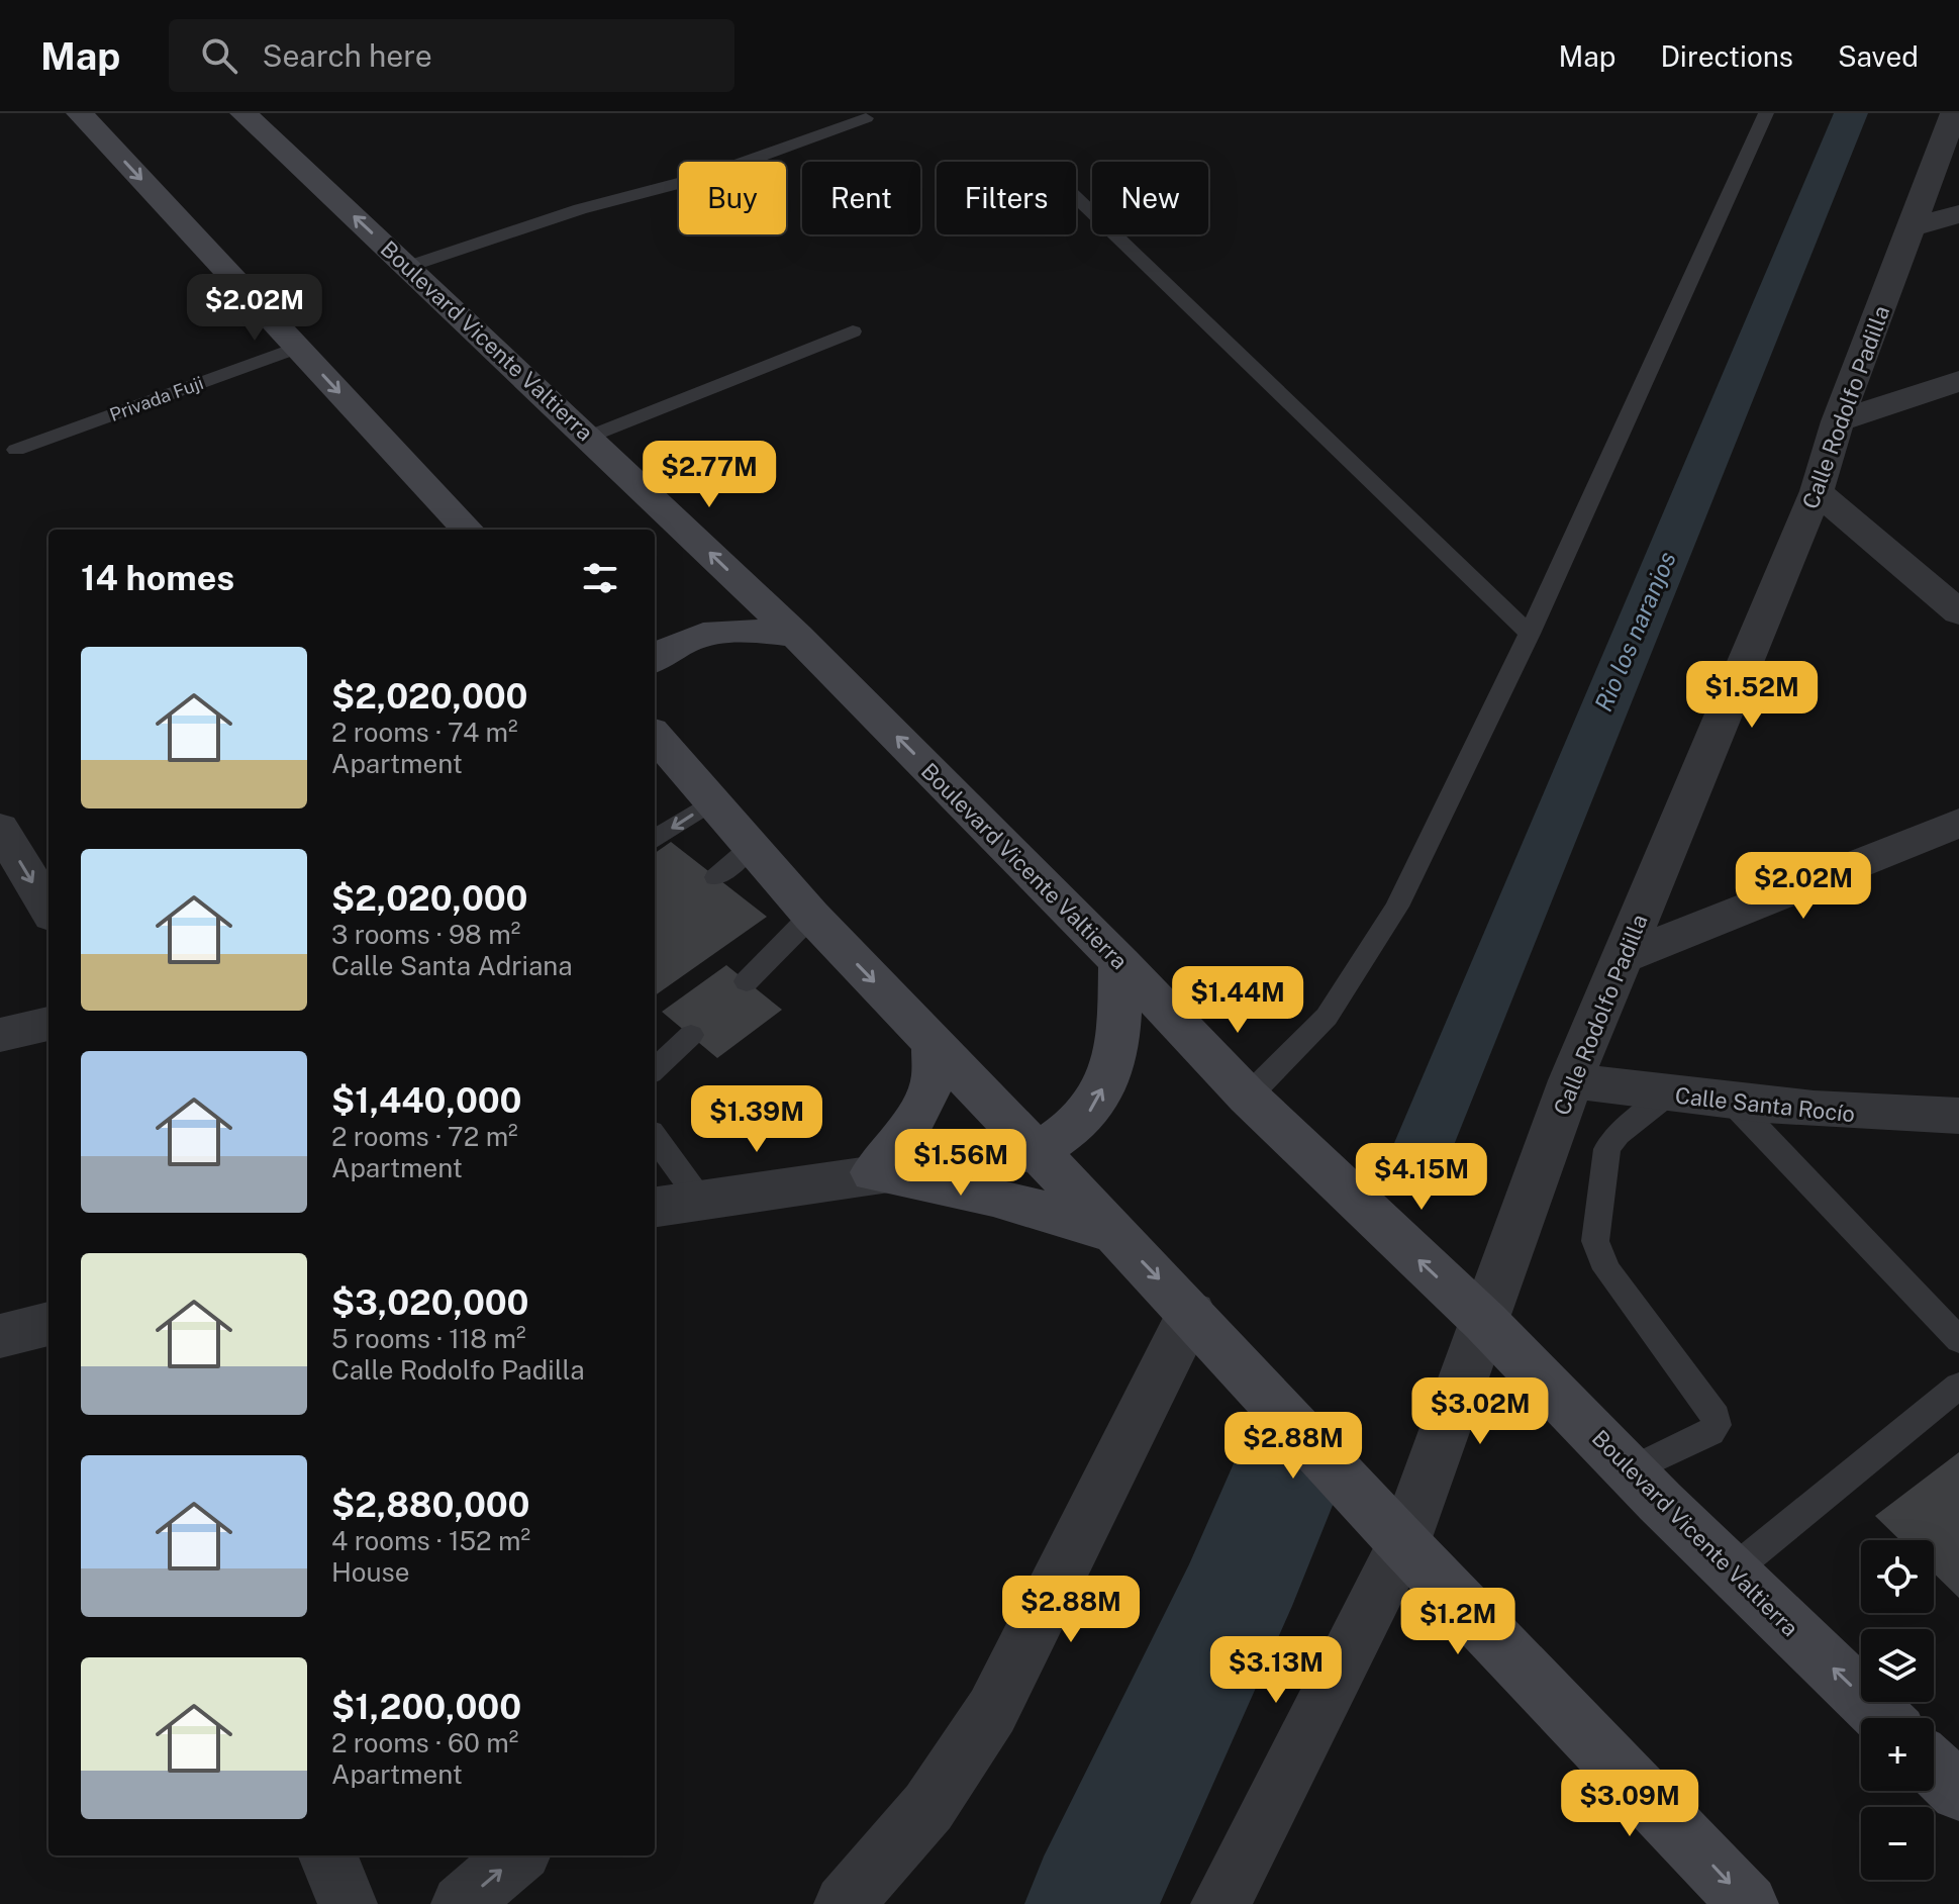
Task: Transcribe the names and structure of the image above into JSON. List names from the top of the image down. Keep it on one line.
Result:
{"streets":{"main road":["Boulevard Vicente Valtierra"],"street":["Calle Rodolfo Padilla","Calle Santa Rocío"],"lane":["Privada Fuji"]},"crossings":[["Boulevard Vicente Valtierra","Calle Rodolfo Padilla"],["Calle Rodolfo Padilla","Calle Santa Rocío"]],"water":["Rio los naranjos"],"page":{"header":"Map","search":"Search here","nav":["Map","Directions","Saved"],"chip":["Buy","Rent","Filters","New"],"price":["$2.02M","$2.77M","$1.52M","$2.02M","$1.44M","$1.39M","$1.56M","$4.15M","$3.02M","$2.88M","$2.88M","$1.2M","$3.13M","$3.09M"],"heading":"14 homes","list":[{"name":"$2,020,000","note":"2 rooms · 74 m² · Apartment"},{"name":"$2,020,000","note":"3 rooms · 98 m² · Calle Santa Adriana"},{"name":"$1,440,000","note":"2 rooms · 72 m² · Apartment"},{"name":"$3,020,000","note":"5 rooms · 118 m² · Calle Rodolfo Padilla"},{"name":"$2,880,000","note":"4 rooms · 152 m² · House"},{"name":"$1,200,000","note":"2 rooms · 60 m² · Apartment"}],"map_buttons":["+","−"]}}
